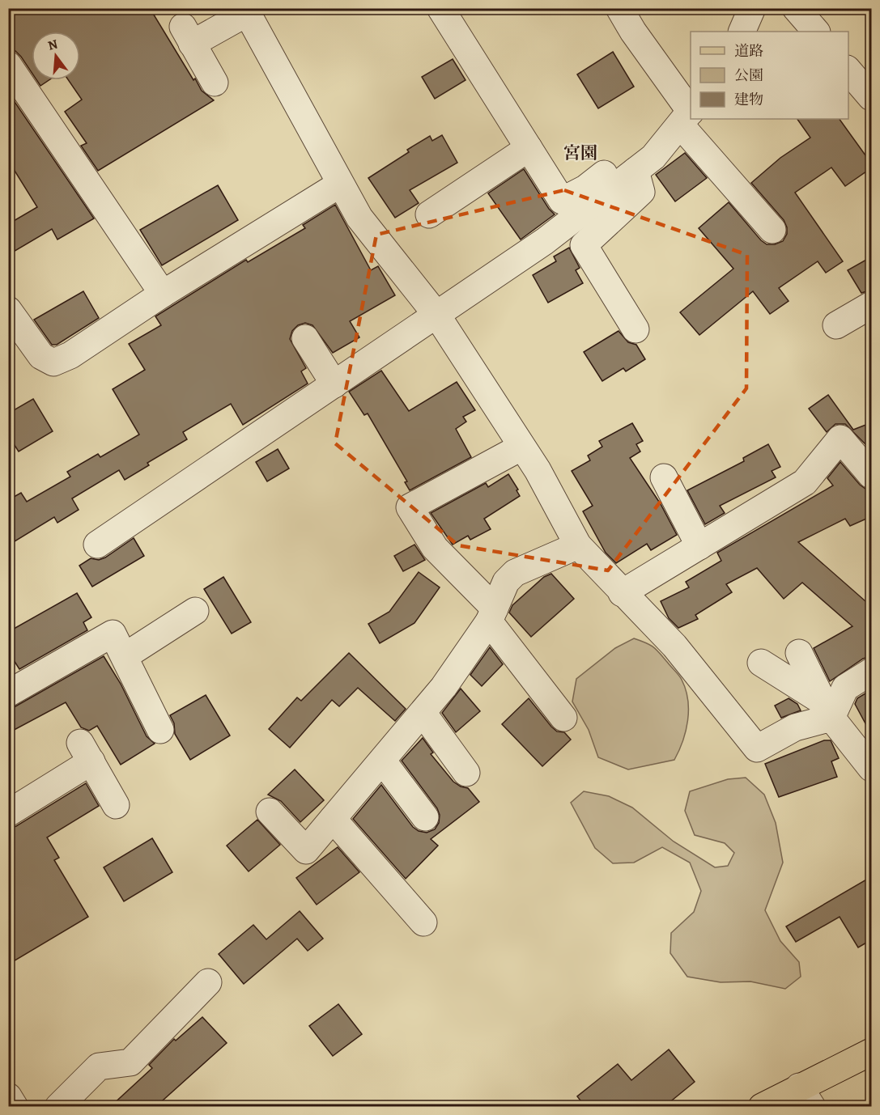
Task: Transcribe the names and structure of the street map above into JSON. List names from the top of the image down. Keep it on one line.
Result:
{"districts":["宮園"],"legend":["道路","公園","建物"],"north":"top"}
